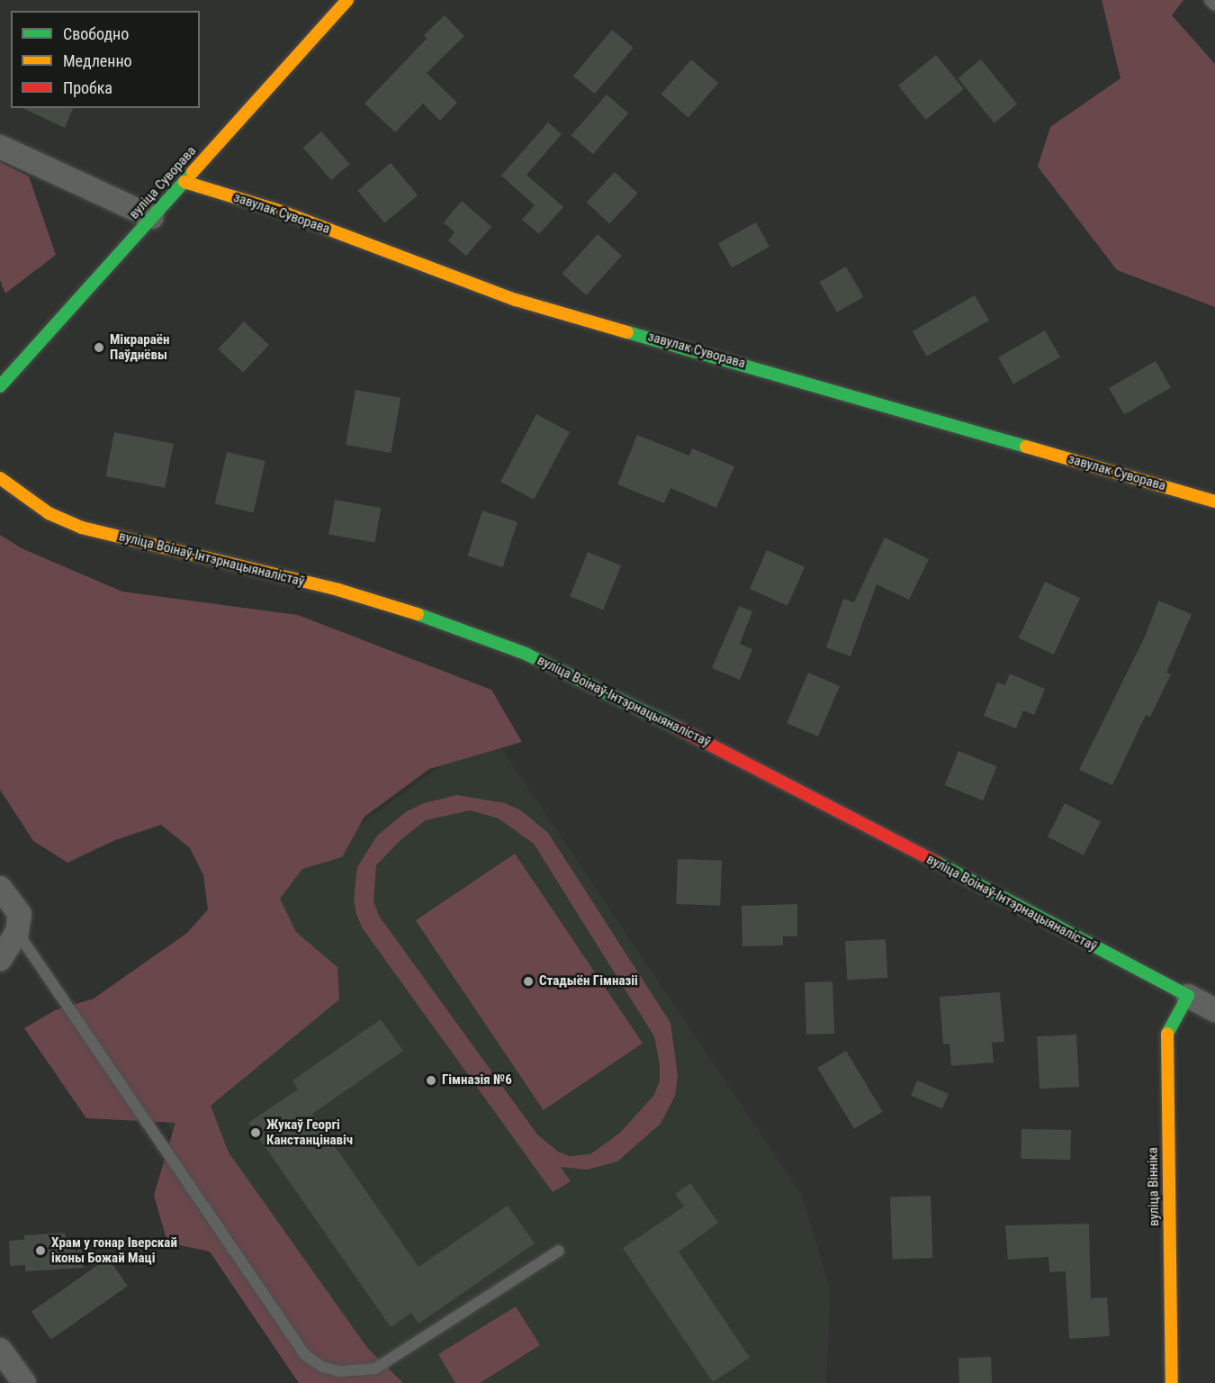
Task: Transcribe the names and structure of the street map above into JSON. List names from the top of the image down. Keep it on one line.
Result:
{"streets":{"street":["вуліца Суворава","завулак Суворава","вуліца Воінаў-Інтэрнацыяналістаў","вуліца Вінніка"]},"crossings":[["вуліца Суворава","завулак Суворава"],["вуліца Воінаў-Інтэрнацыяналістаў","вуліца Вінніка"]],"places":["Мікрараён Паўднёвы","Стадыён Гімназіі","Гімназія №6","Жукаў Георгі Канстанцінавіч","Храм у гонар Іверскай іконы Божай Маці"],"legend":["Свободно","Медленно","Пробка"]}
